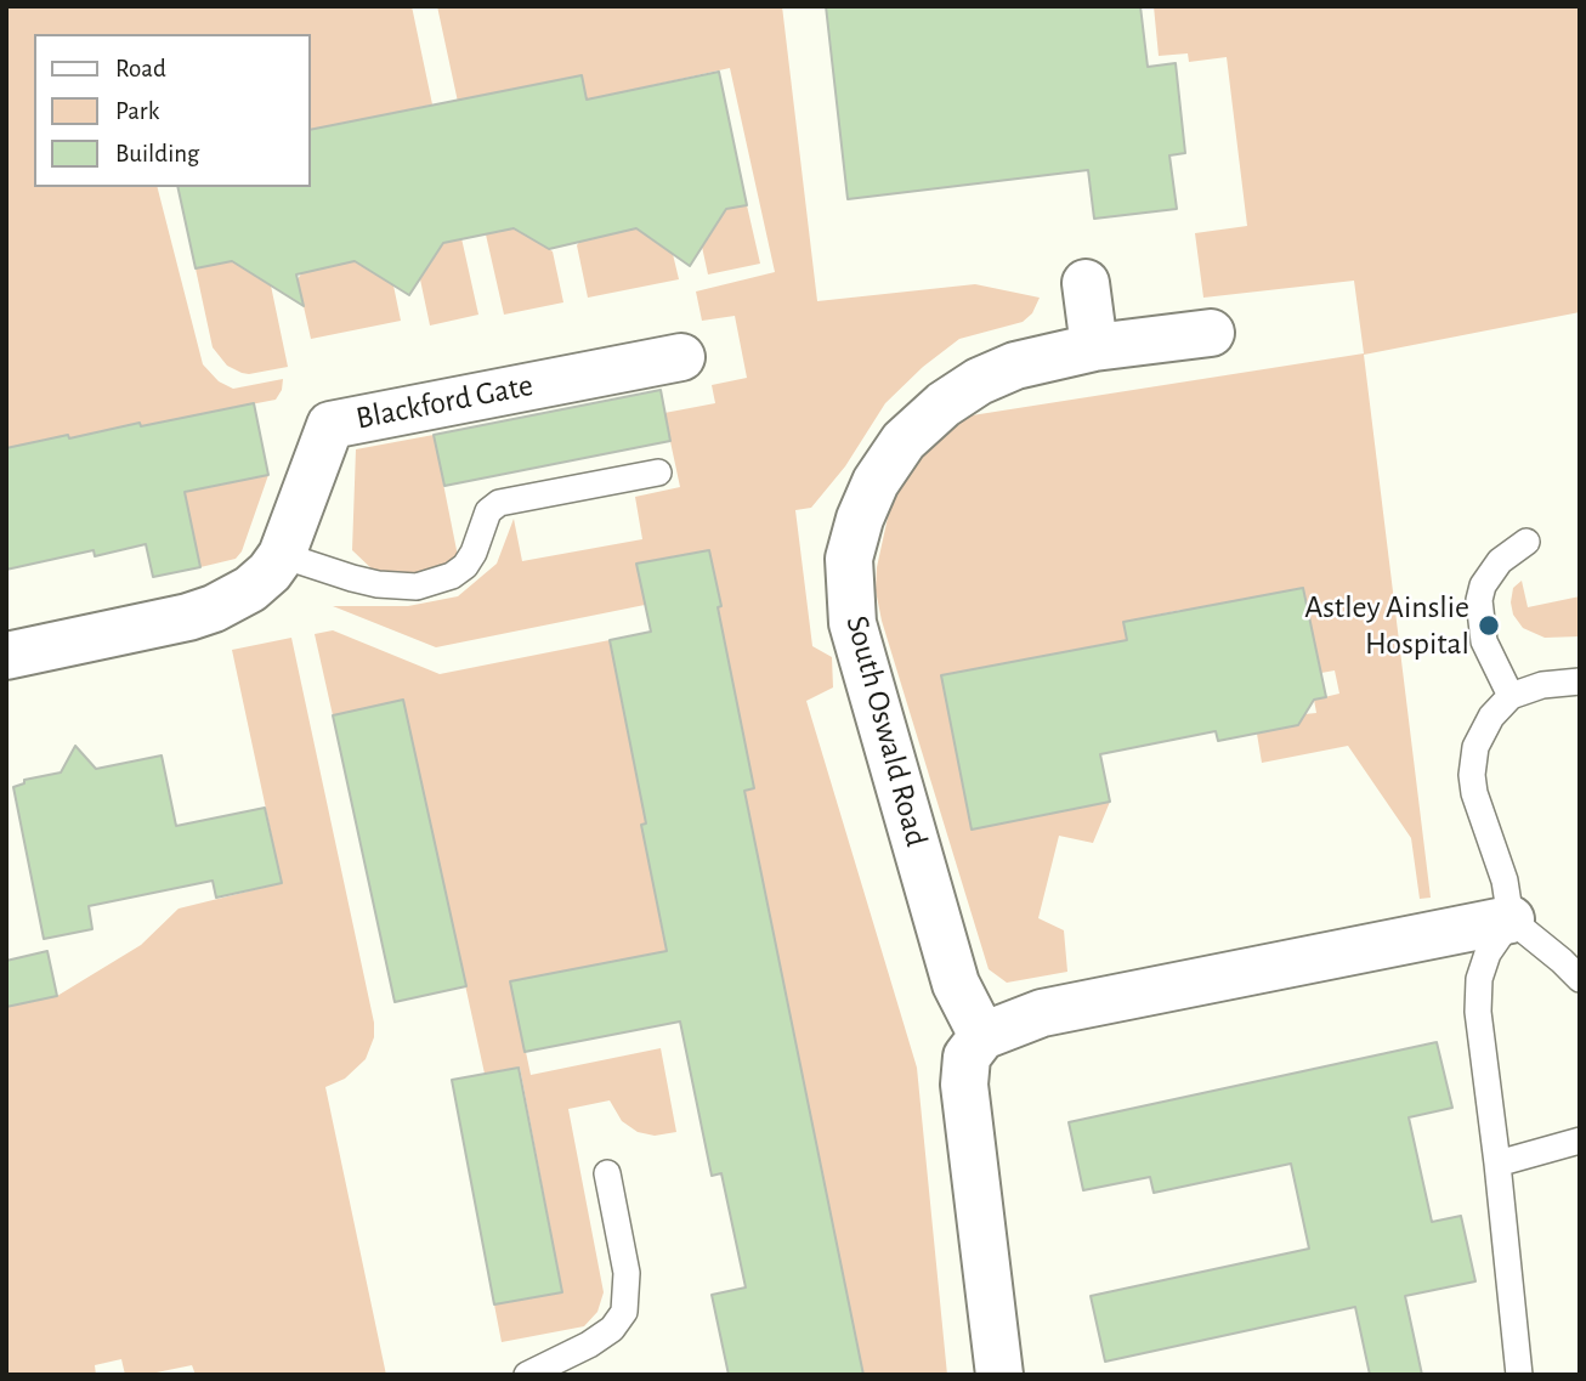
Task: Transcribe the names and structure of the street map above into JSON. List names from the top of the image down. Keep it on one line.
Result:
{"streets":{"street":["Blackford Gate","South Oswald Road"]},"places":["Astley Ainslie Hospital"],"legend":["Road","Park","Building"]}
